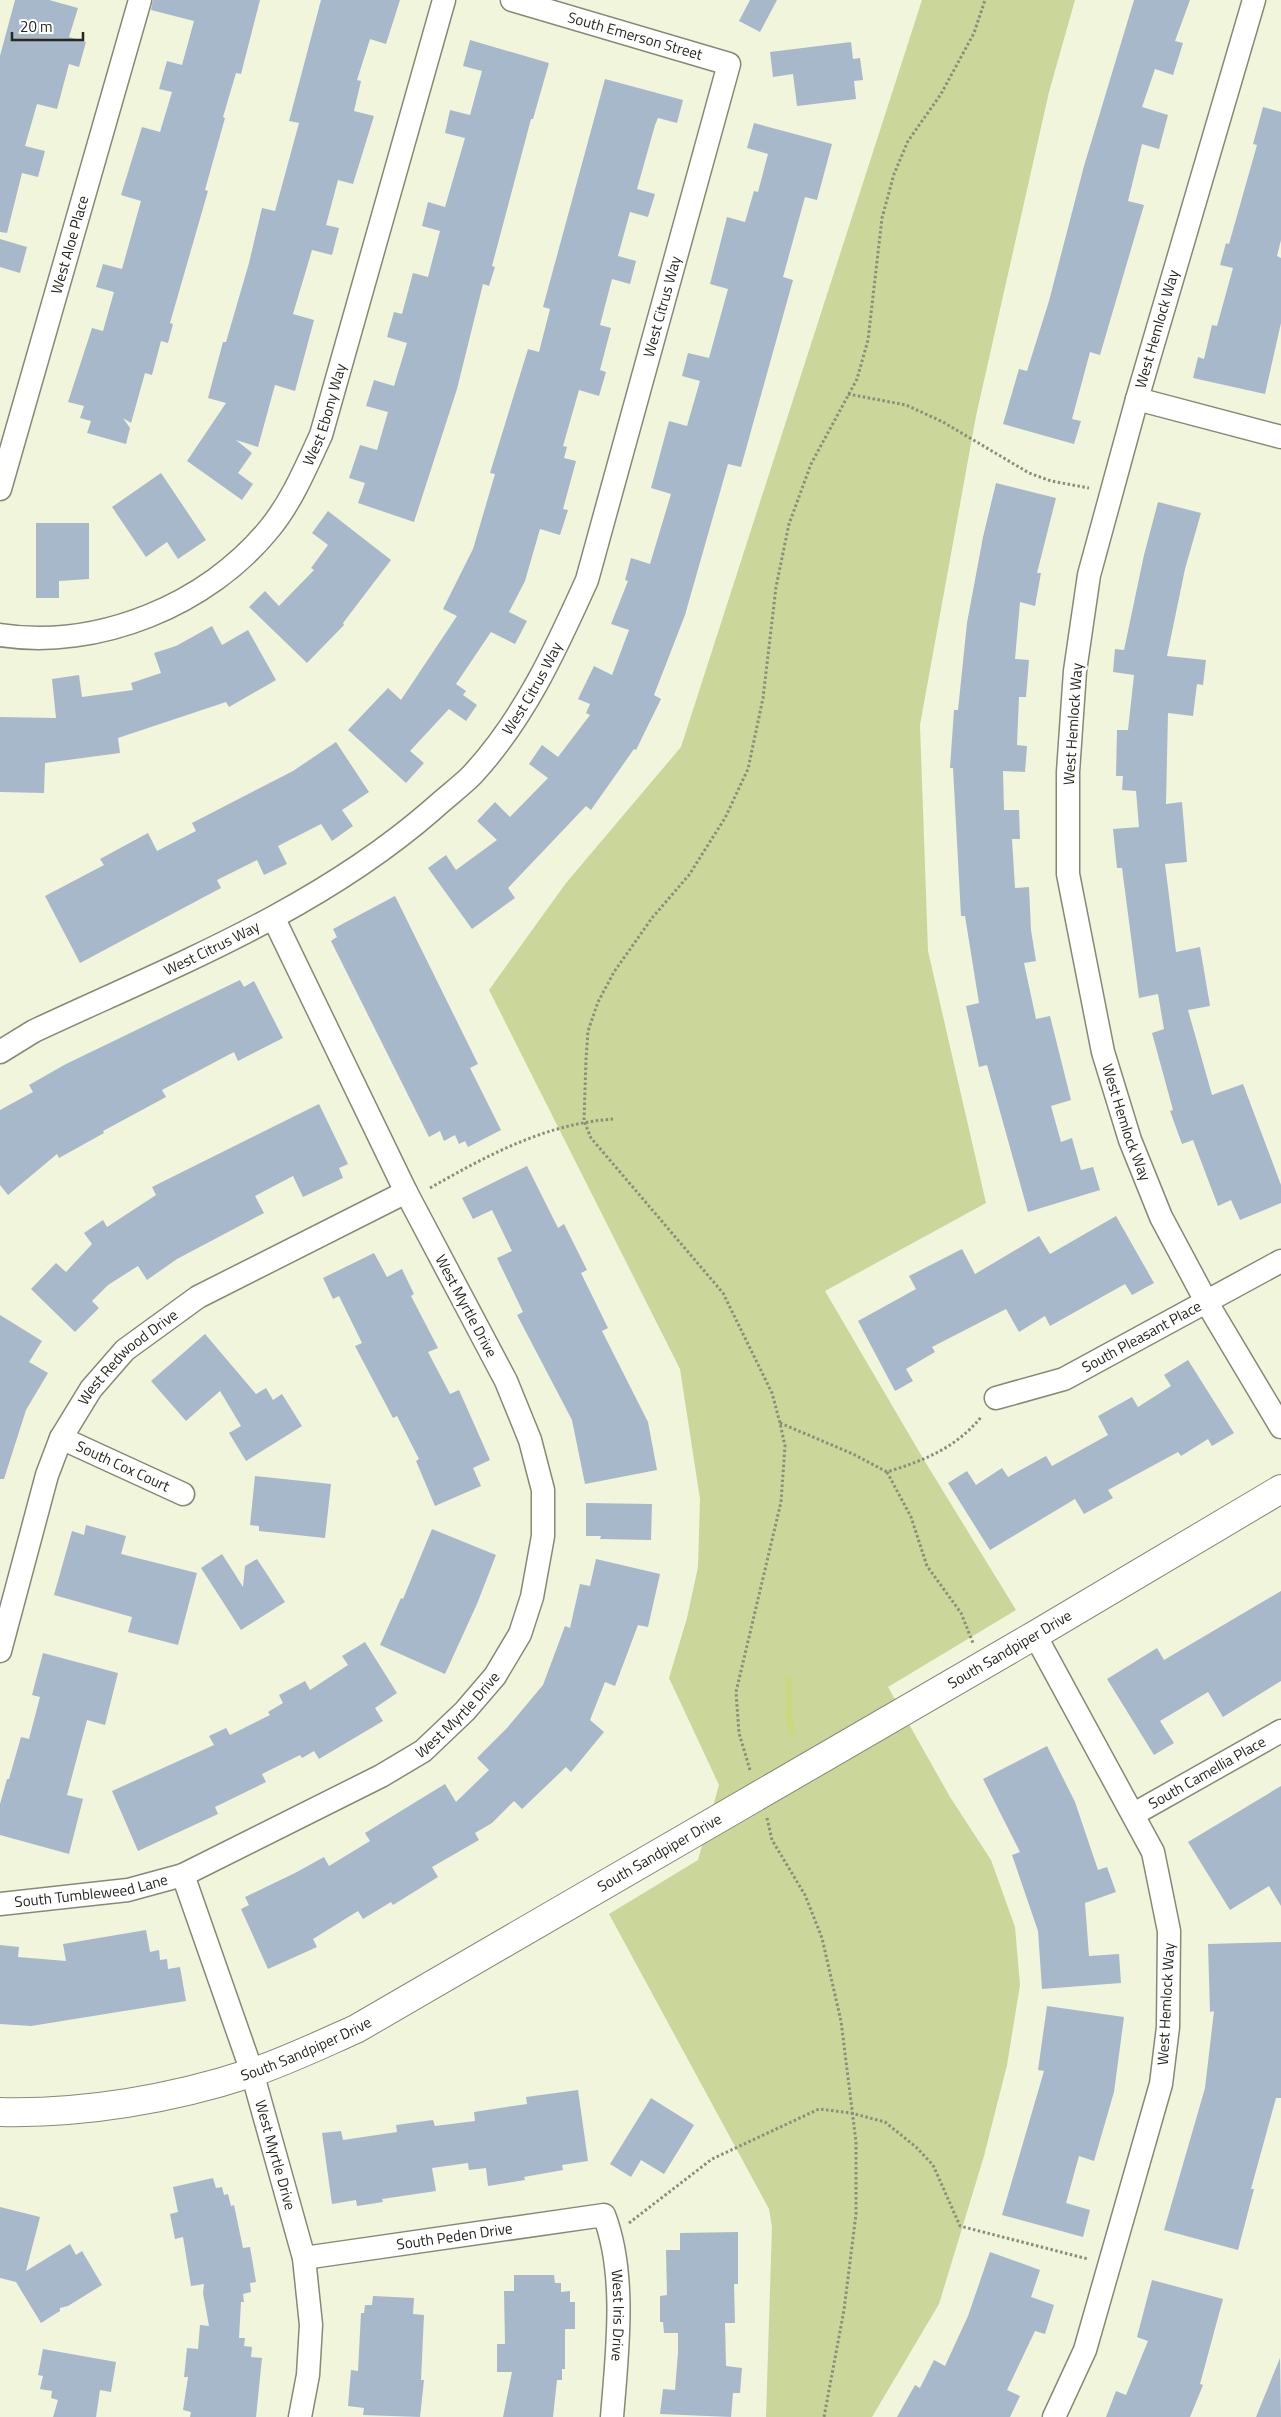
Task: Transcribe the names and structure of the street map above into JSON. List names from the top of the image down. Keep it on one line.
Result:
{"streets":{"street":["South Emerson Street","West Aloe Place","West Citrus Way","West Hemlock Way","West Ebony Way","West Myrtle Drive","South Pleasant Place","West Redwood Drive","South Cox Court","South Sandpiper Drive","South Camellia Place","South Tumbleweed Lane","South Peden Drive","West Iris Drive"]},"crossings":[["South Emerson Street","West Citrus Way"],["West Citrus Way","West Myrtle Drive"],["West Hemlock Way","South Pleasant Place"],["West Hemlock Way","South Sandpiper Drive"],["West Hemlock Way","South Camellia Place"],["West Myrtle Drive","West Redwood Drive"],["West Myrtle Drive","South Sandpiper Drive"],["West Myrtle Drive","South Tumbleweed Lane"],["West Myrtle Drive","South Peden Drive"],["West Redwood Drive","South Cox Court"],["South Peden Drive","West Iris Drive"]],"scale_bar":"20 m"}
